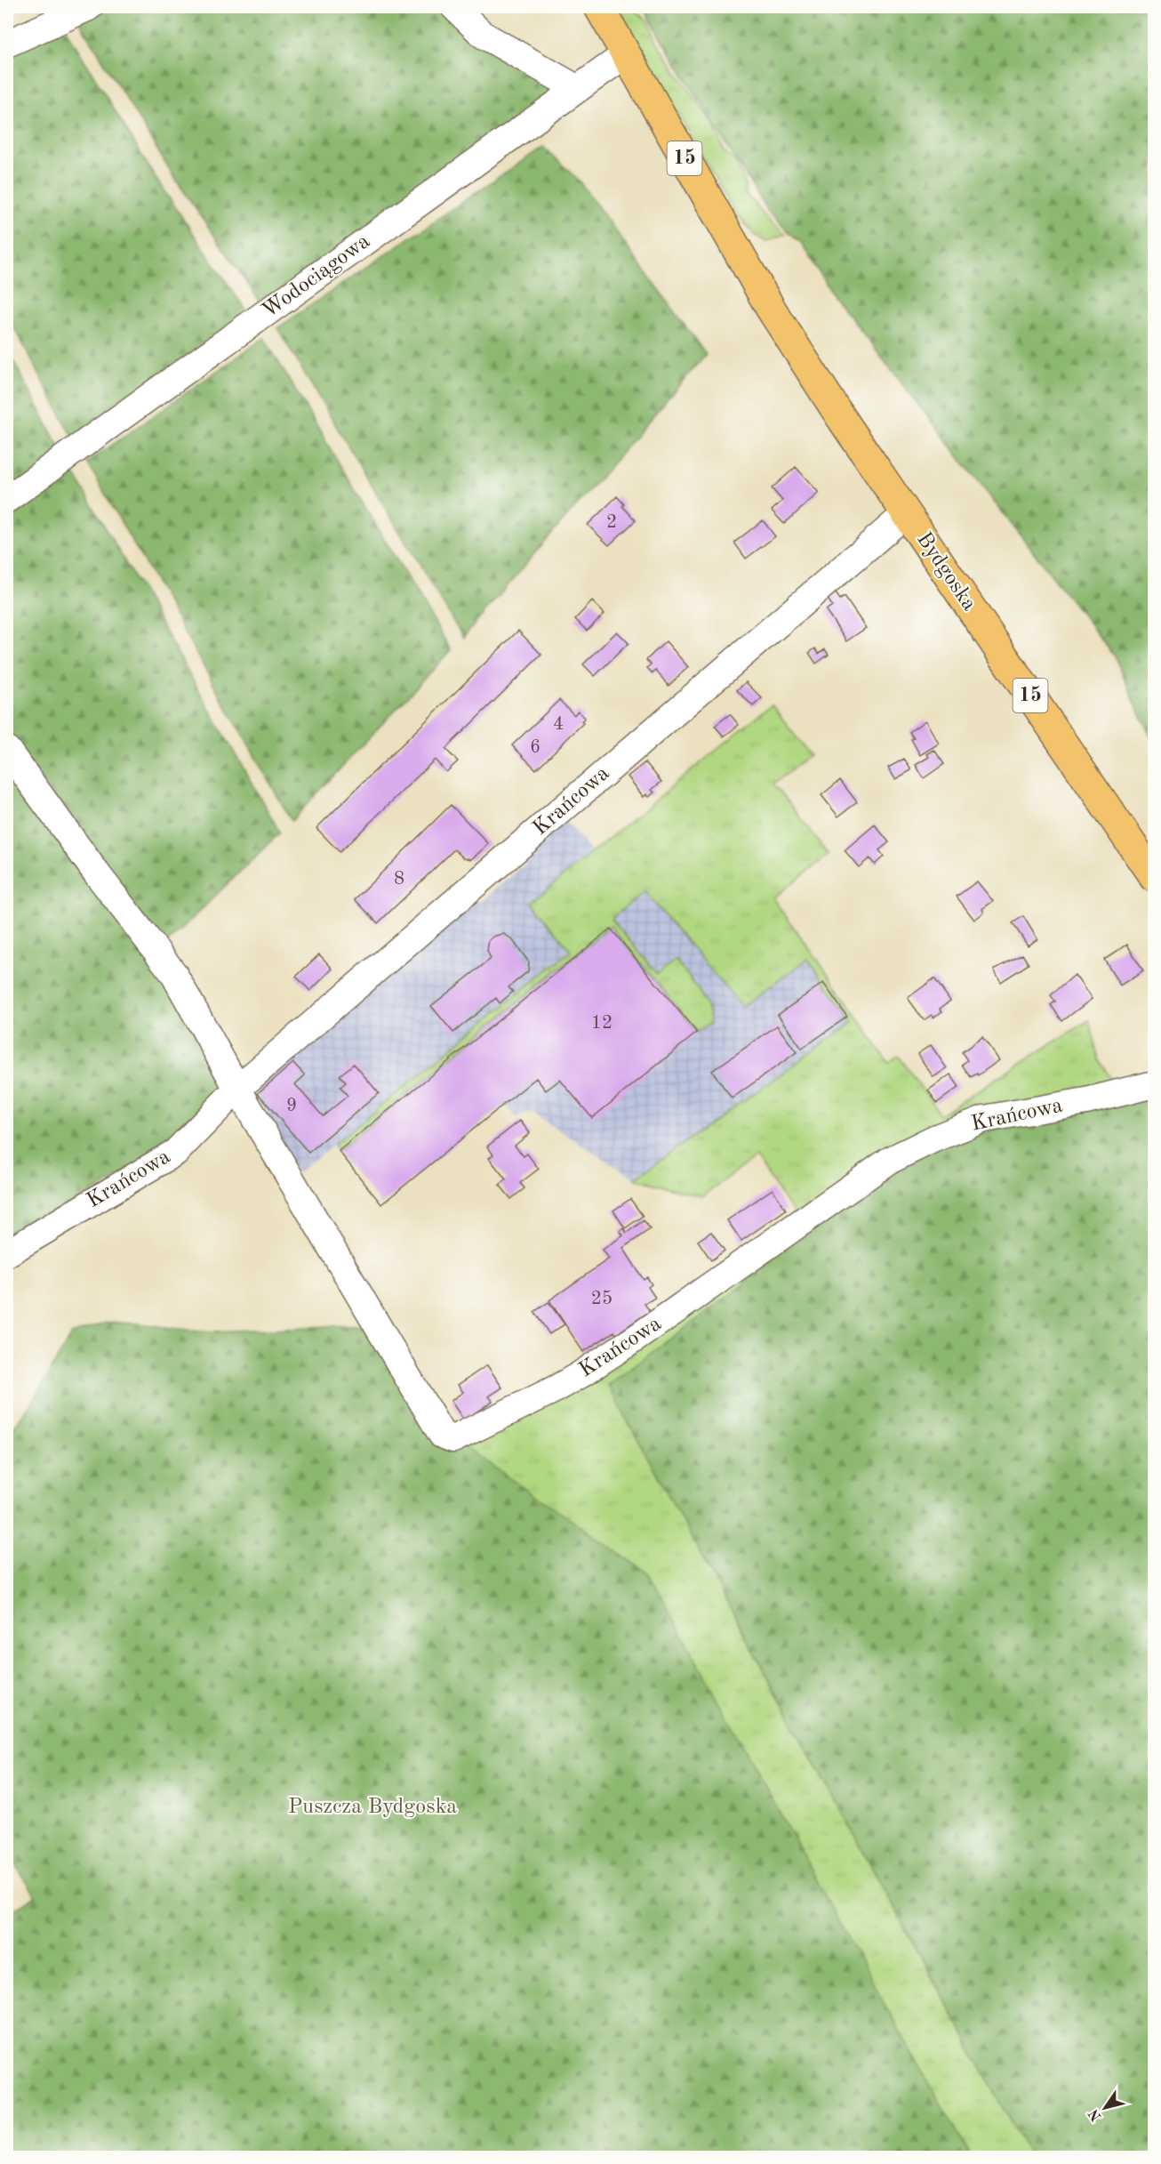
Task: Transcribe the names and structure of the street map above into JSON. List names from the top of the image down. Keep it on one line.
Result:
{"streets":{"main road":["15","Bydgoska"],"street":["Wodociągowa","Krańcowa"]},"crossings":[["15","Wodociągowa"],["15","Bydgoska"],["Wodociągowa","Bydgoska"],["Bydgoska","Krańcowa"]],"parks":["Puszcza Bydgoska"],"house_numbers":["2","4","6","8","12","9","25"],"north":"bottom left"}
